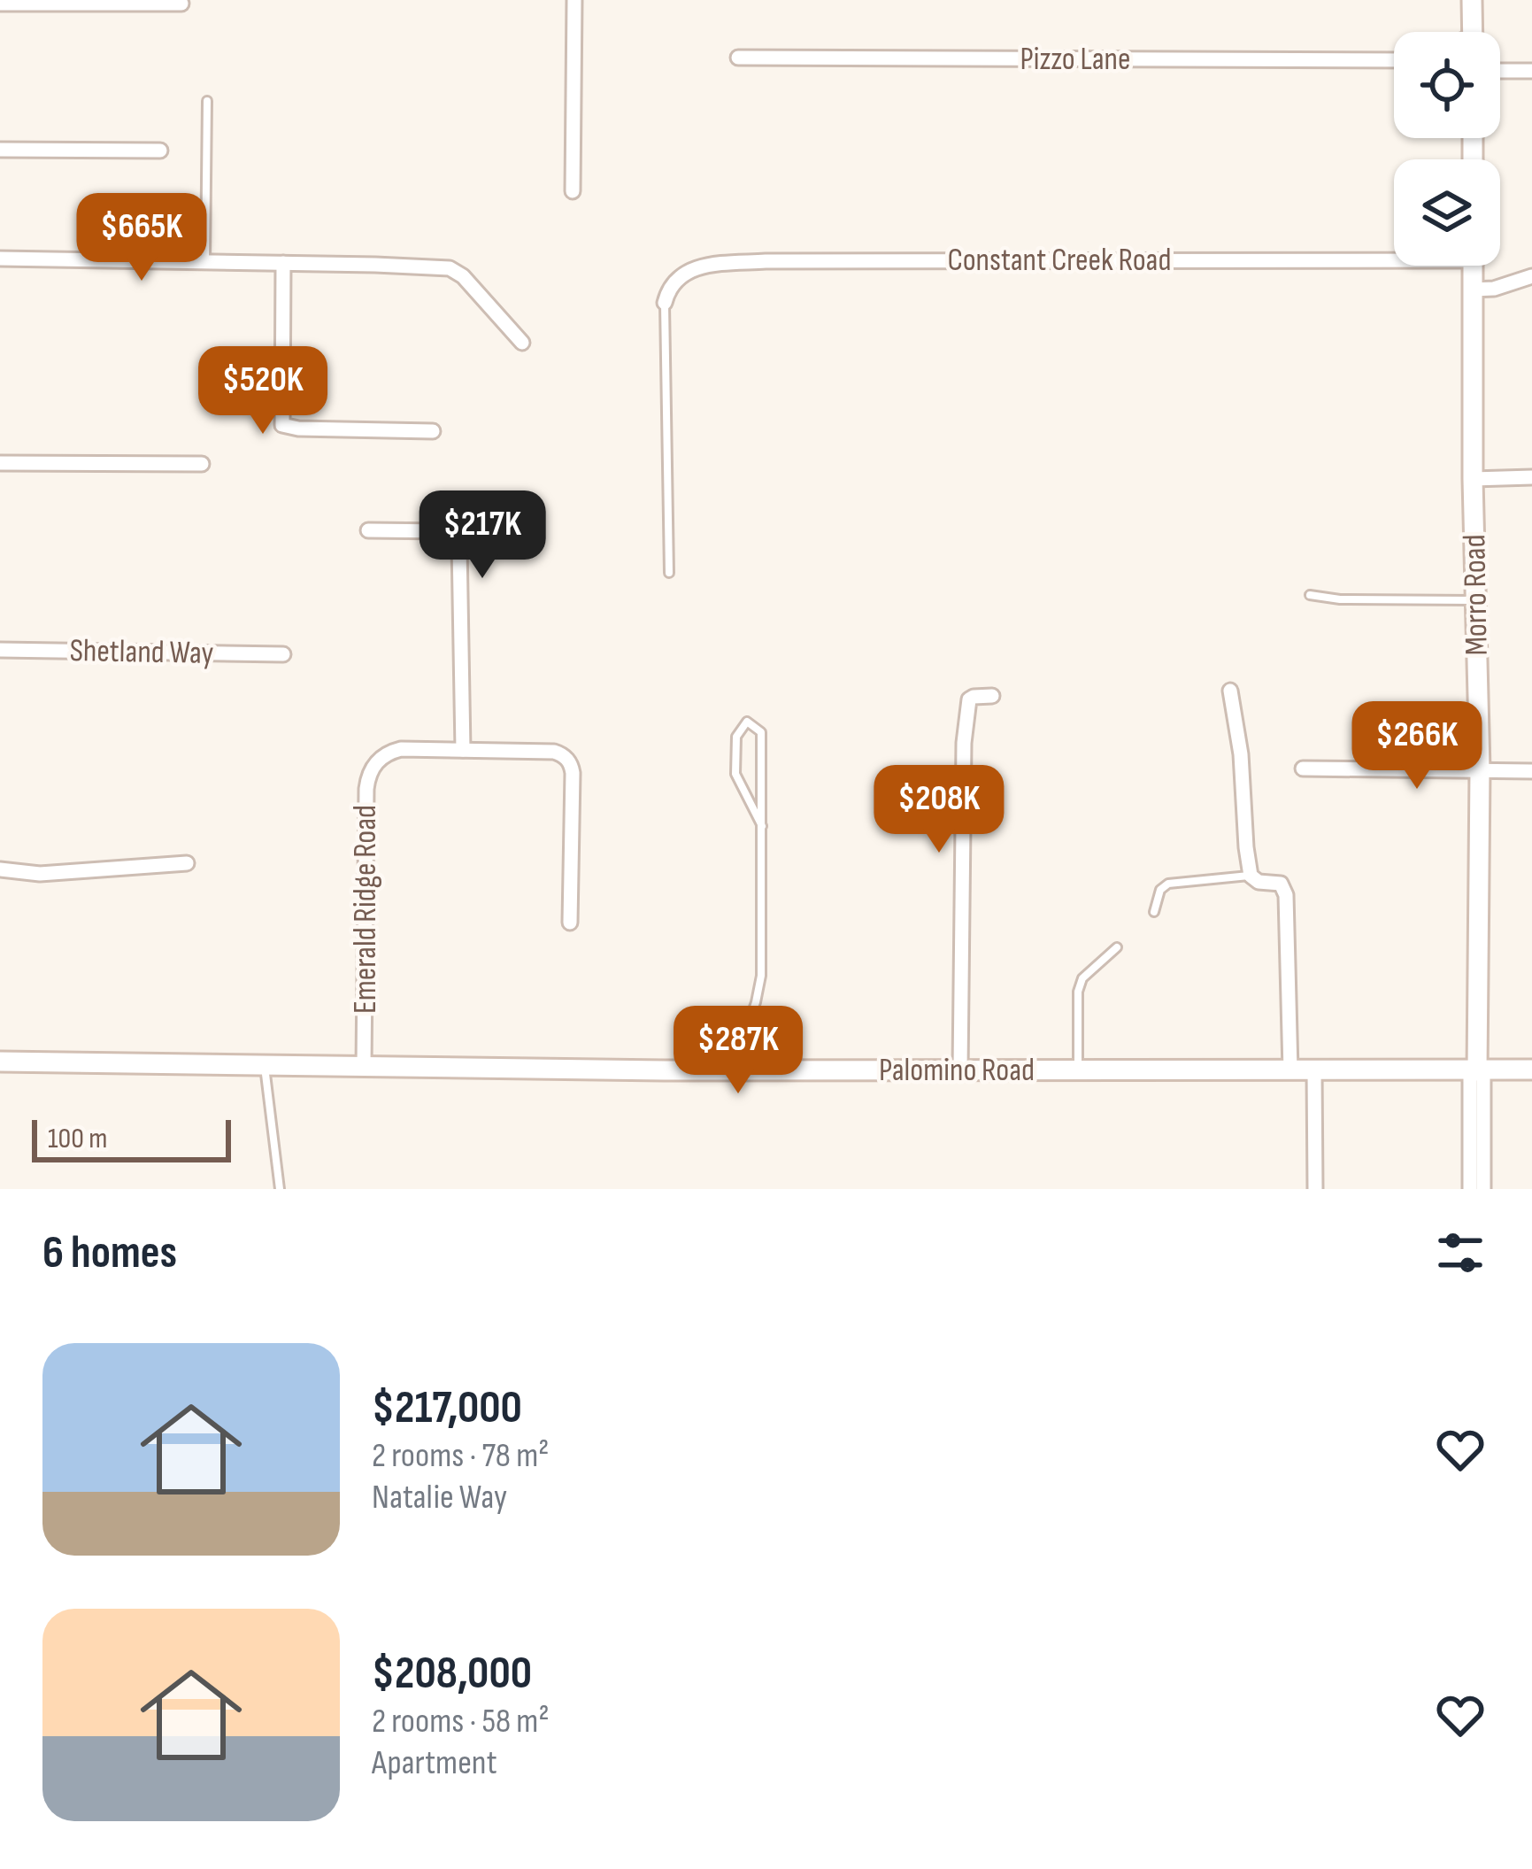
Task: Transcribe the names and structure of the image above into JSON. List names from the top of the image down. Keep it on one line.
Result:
{"streets":{"street":["Pizzo Lane","Constant Creek Road","Morro Road","Shetland Way","Emerald Ridge Road","Palomino Road"]},"crossings":[["Morro Road","Palomino Road"],["Emerald Ridge Road","Palomino Road"]],"scale_bar":"100 m","page":{"price":["$665K","$520K","$217K","$266K","$208K","$287K"],"scale":"100 m","heading":"6 homes","list":[{"name":"$217,000","note":"2 rooms · 78 m² · Natalie Way"},{"name":"$208,000","note":"2 rooms · 58 m² · Apartment"}]}}
